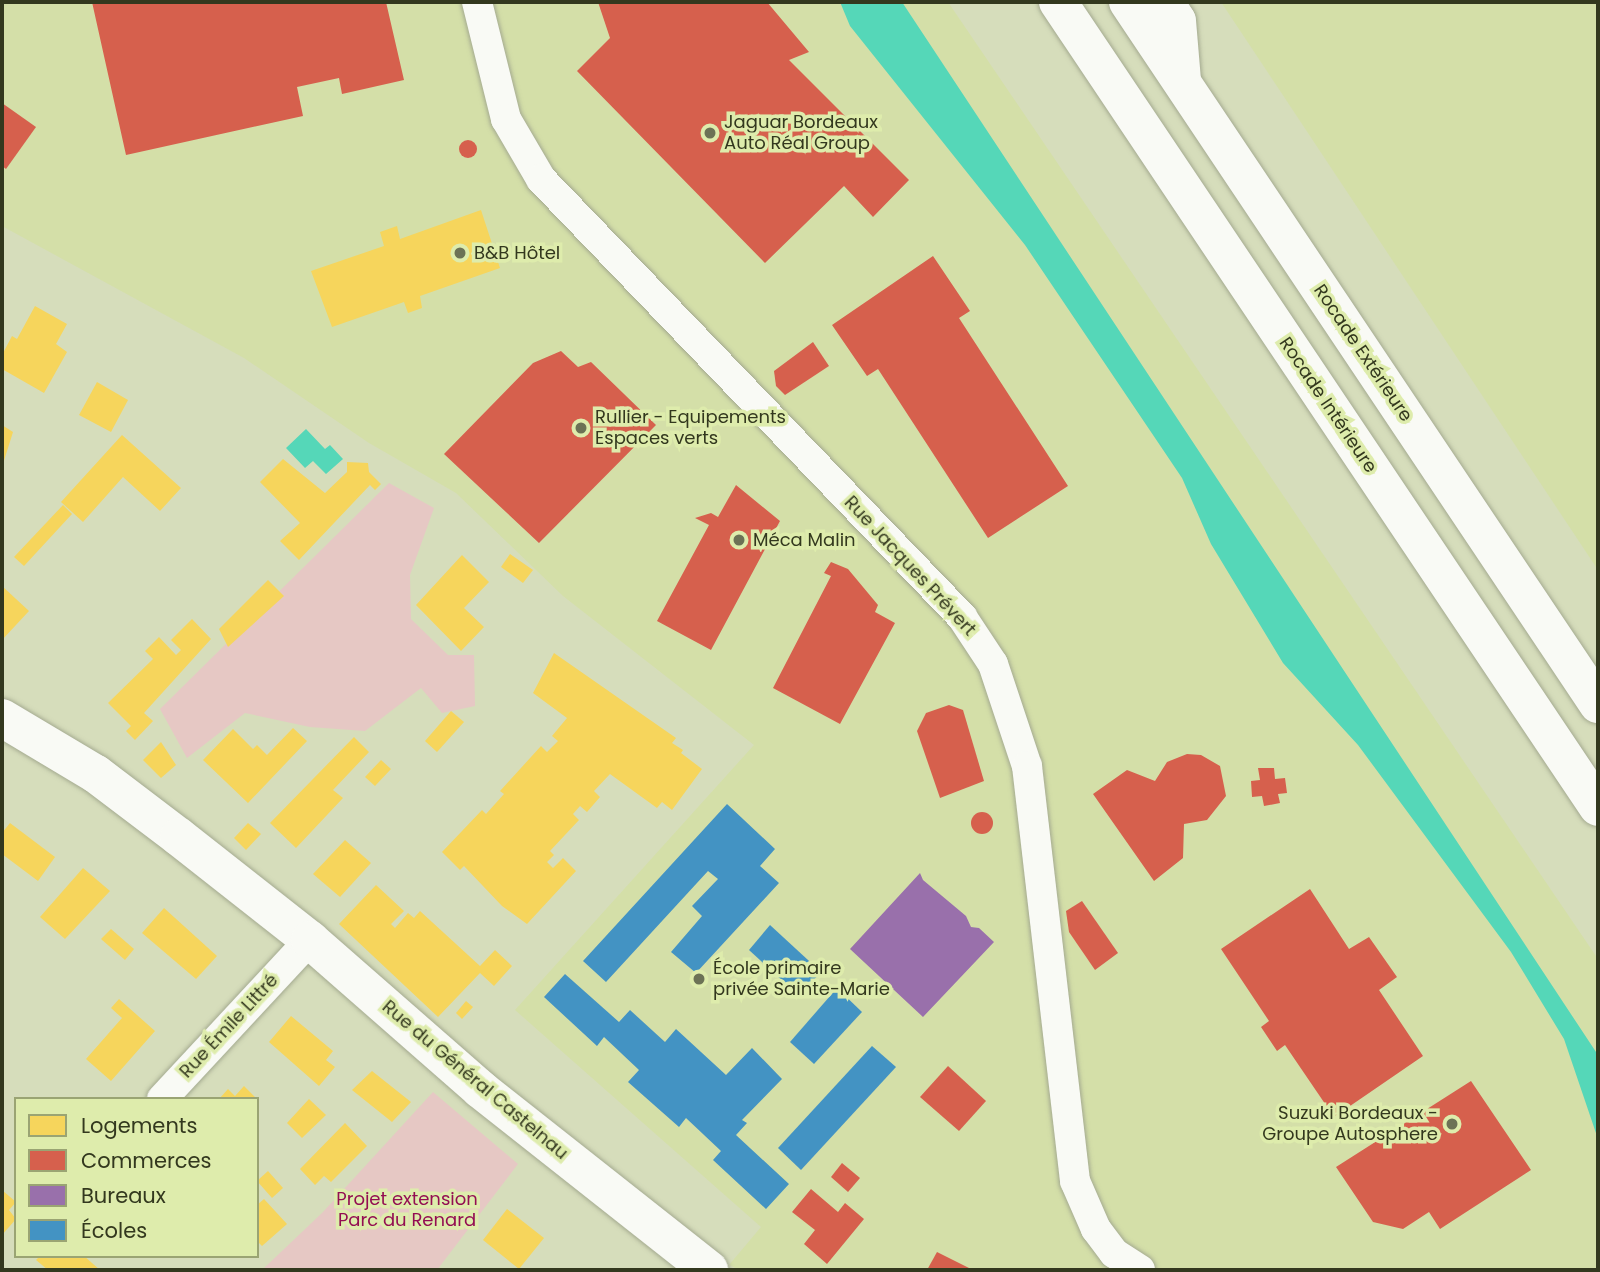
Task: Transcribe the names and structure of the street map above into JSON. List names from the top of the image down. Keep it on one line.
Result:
{"streets":{"main road":["Rocade Extérieure","Rocade Intérieure","Rue du Général Castelnau"],"street":["Rue Jacques Prévert","Rue Émile Littré"]},"crossings":[["Rue Émile Littré","Rue du Général Castelnau"]],"parks":["Projet extension Parc du Renard"],"places":["Jaguar Bordeaux Auto Réal Group","B&B Hôtel","Rullier - Equipements Espaces verts","Méca Malin","École primaire privée Sainte-Marie","Suzuki Bordeaux - Groupe Autosphere"],"legend":["Logements","Commerces","Bureaux","Écoles"]}
